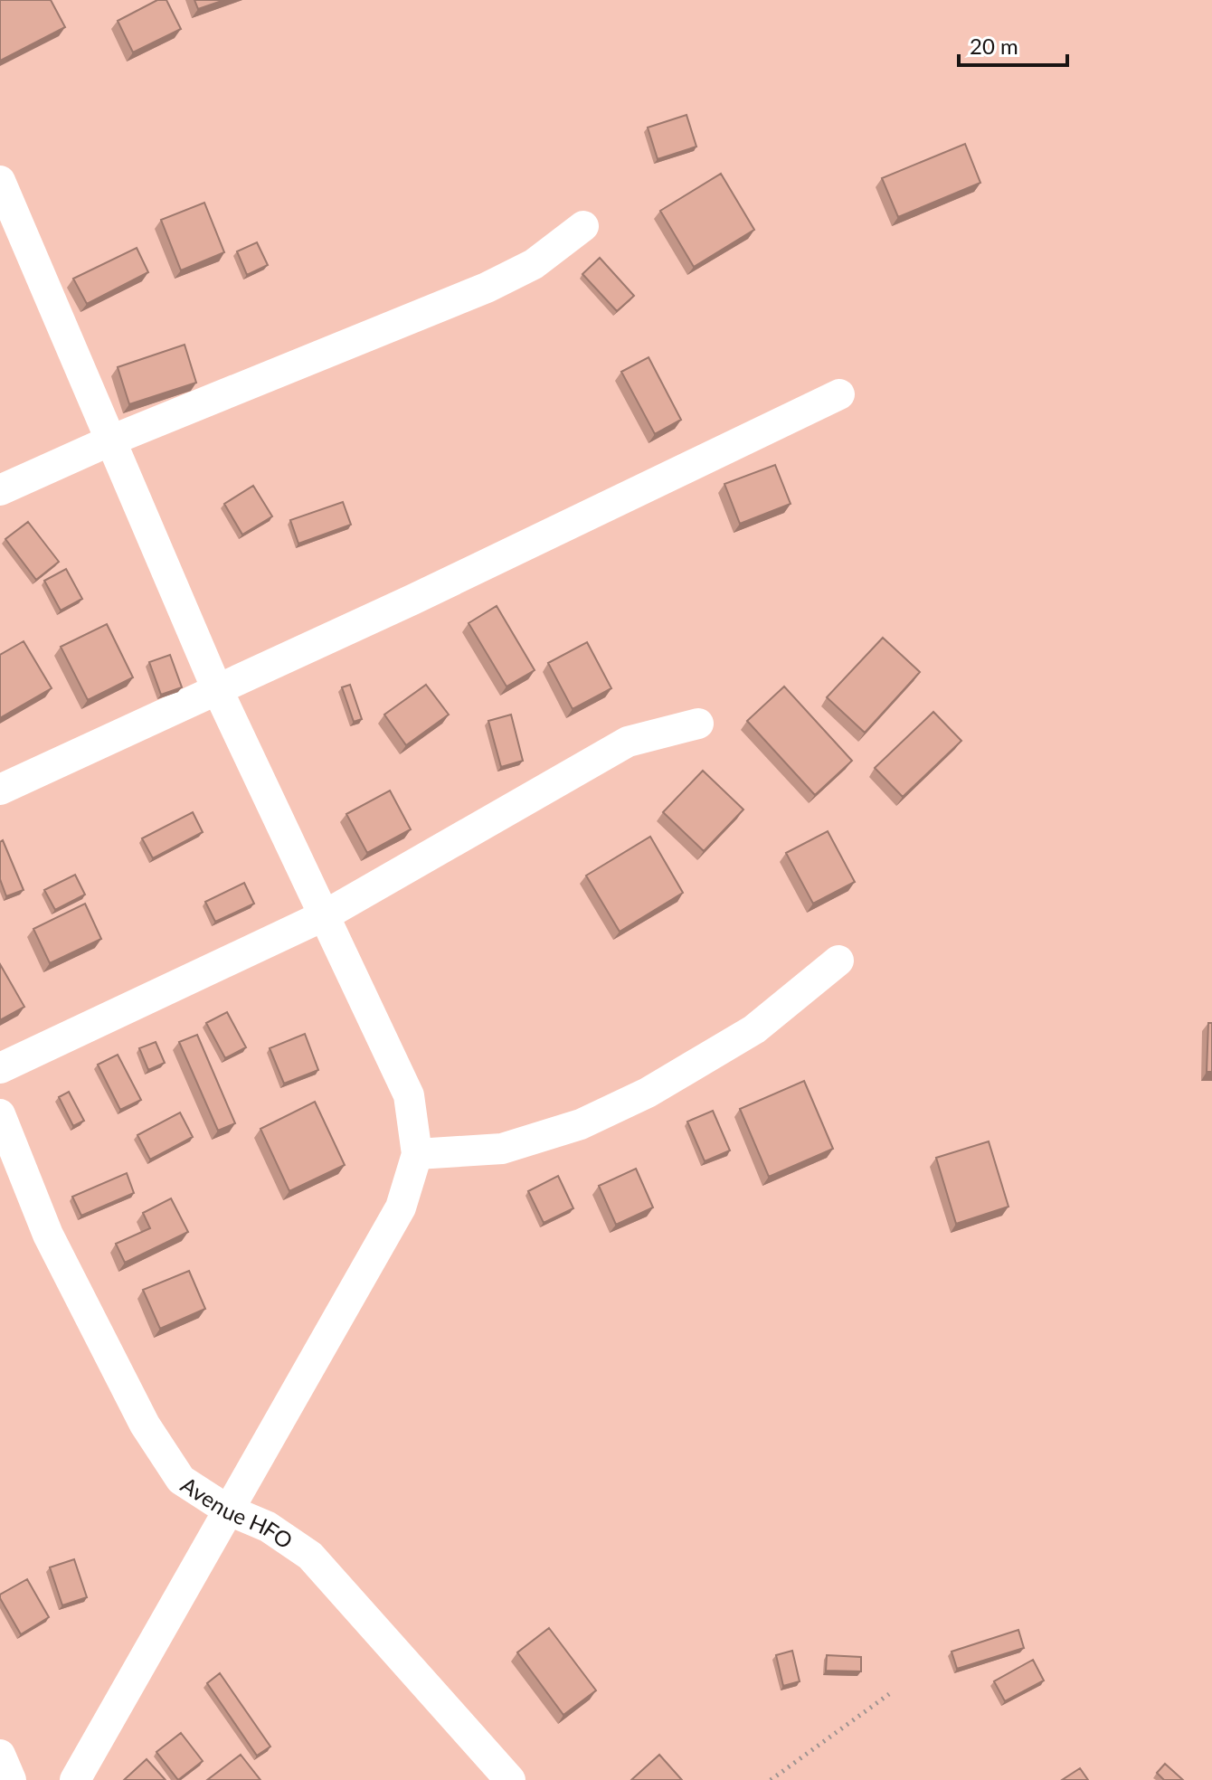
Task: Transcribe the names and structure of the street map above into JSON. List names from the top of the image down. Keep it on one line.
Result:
{"streets":{"street":["Avenue HFO"]},"scale_bar":"20 m"}
